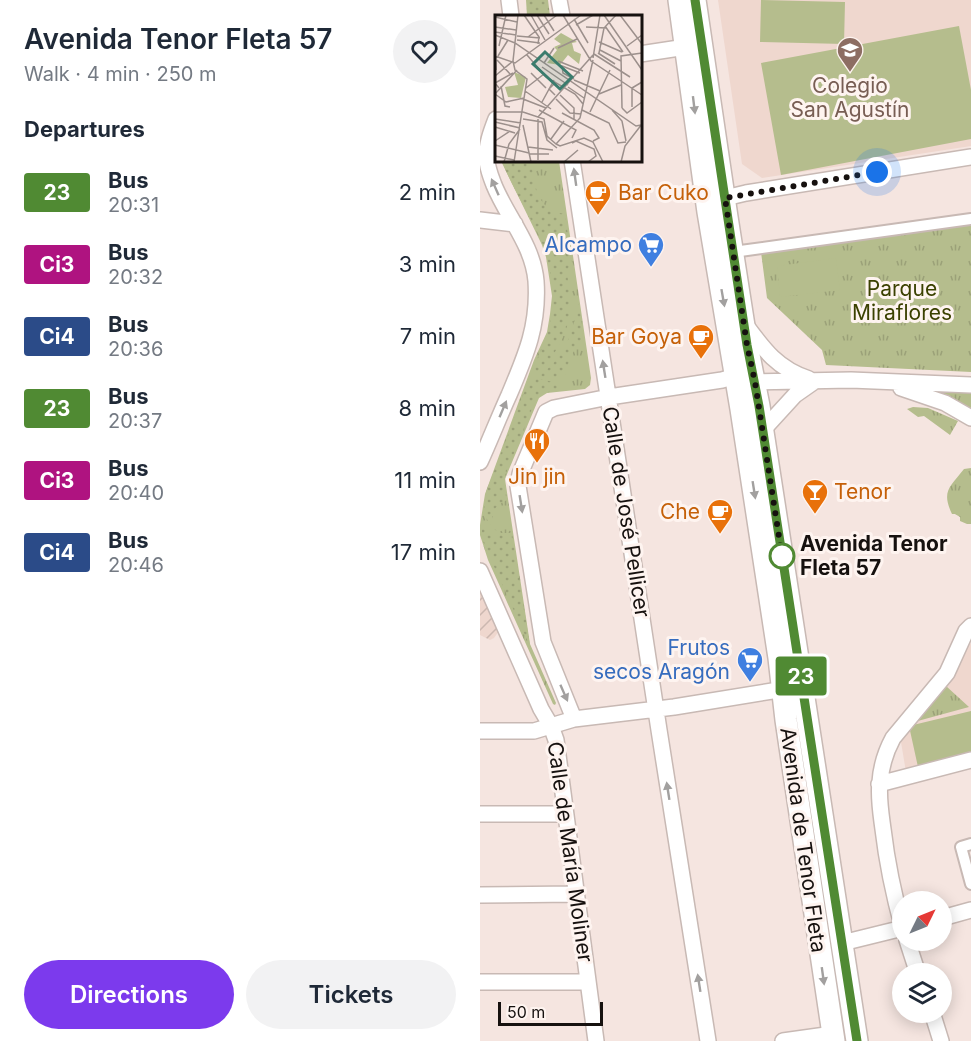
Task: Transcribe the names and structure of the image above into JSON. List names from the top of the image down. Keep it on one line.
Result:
{"streets":{"main road":["Avenida de Tenor Fleta"],"street":["Calle de José Pellicer","Calle de María Moliner"]},"crossings":[["Calle de José Pellicer","Calle de María Moliner"]],"parks":["Parque Miraflores"],"places":{"school or university":["Colegio San Agustín"],"cafe":["Bar Cuko","Bar Goya","Che"],"supermarket":["Alcampo","Frutos secos Aragón"],"restaurant":["Jin jin"],"bar":["Tenor"],"other":["Avenida Tenor Fleta 57"]},"lines":["bus line 23"],"scale_bar":"50 m","north":"top right","page":{"heading":[["Avenida Tenor Fleta 57","Walk · 4 min · 250 m"],"Departures"],"on_map":"23","list":[{"mark":"23","name":"Bus","note":"20:31","value":"2 min"},{"mark":"Ci3","name":"Bus","note":"20:32","value":"3 min"},{"mark":"Ci4","name":"Bus","note":"20:36","value":"7 min"},{"mark":"23","name":"Bus","note":"20:37","value":"8 min"},{"mark":"Ci3","name":"Bus","note":"20:40","value":"11 min"},{"mark":"Ci4","name":"Bus","note":"20:46","value":"17 min"}],"buttons":["Directions","Tickets"],"scale":"50 m"}}
